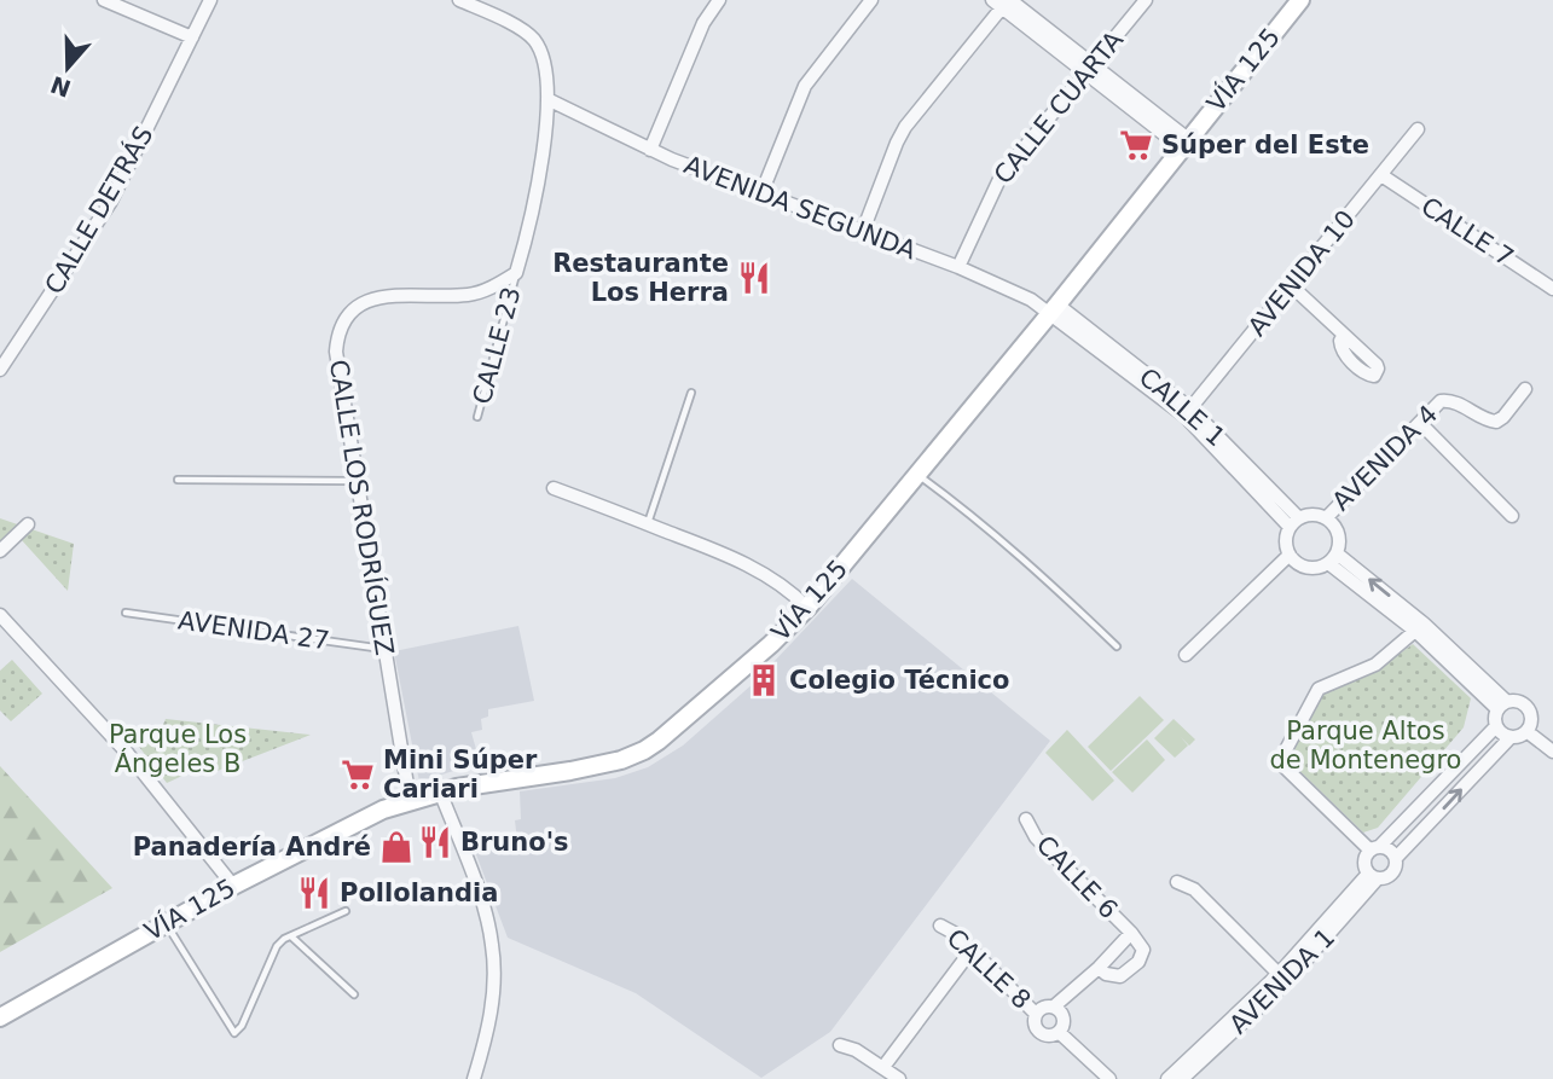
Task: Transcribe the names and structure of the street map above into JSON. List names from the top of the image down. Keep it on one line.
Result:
{"streets":{"main road":["VÍA 125"],"street":["CALLE CUARTA","AVENIDA SEGUNDA","CALLE DETRÁS","CALLE 7","AVENIDA 10","CALLE 1","AVENIDA 4","CALLE LOS RODRÍGUEZ","CALLE 6","CALLE 8","AVENIDA 1"],"lane":["CALLE 23","AVENIDA 27"]},"crossings":[["VÍA 125","AVENIDA SEGUNDA"],["VÍA 125","CALLE 1"],["VÍA 125","CALLE LOS RODRÍGUEZ"],["CALLE CUARTA","AVENIDA SEGUNDA"],["AVENIDA SEGUNDA","CALLE 1"],["CALLE 7","AVENIDA 10"],["AVENIDA 10","CALLE 1"],["CALLE 23","CALLE LOS RODRÍGUEZ"],["CALLE 1","AVENIDA 4"],["CALLE LOS RODRÍGUEZ","AVENIDA 27"]],"parks":["Parque Altos de Montenegro","Parque Los Ángeles B"],"places":{"supermarket":["Súper del Este","Mini Súper Cariari"],"restaurant":["Restaurante Los Herra","Bruno's","Pollolandia"],"building":["Colegio Técnico"],"shop":["Panadería André"]},"north":"bottom"}
